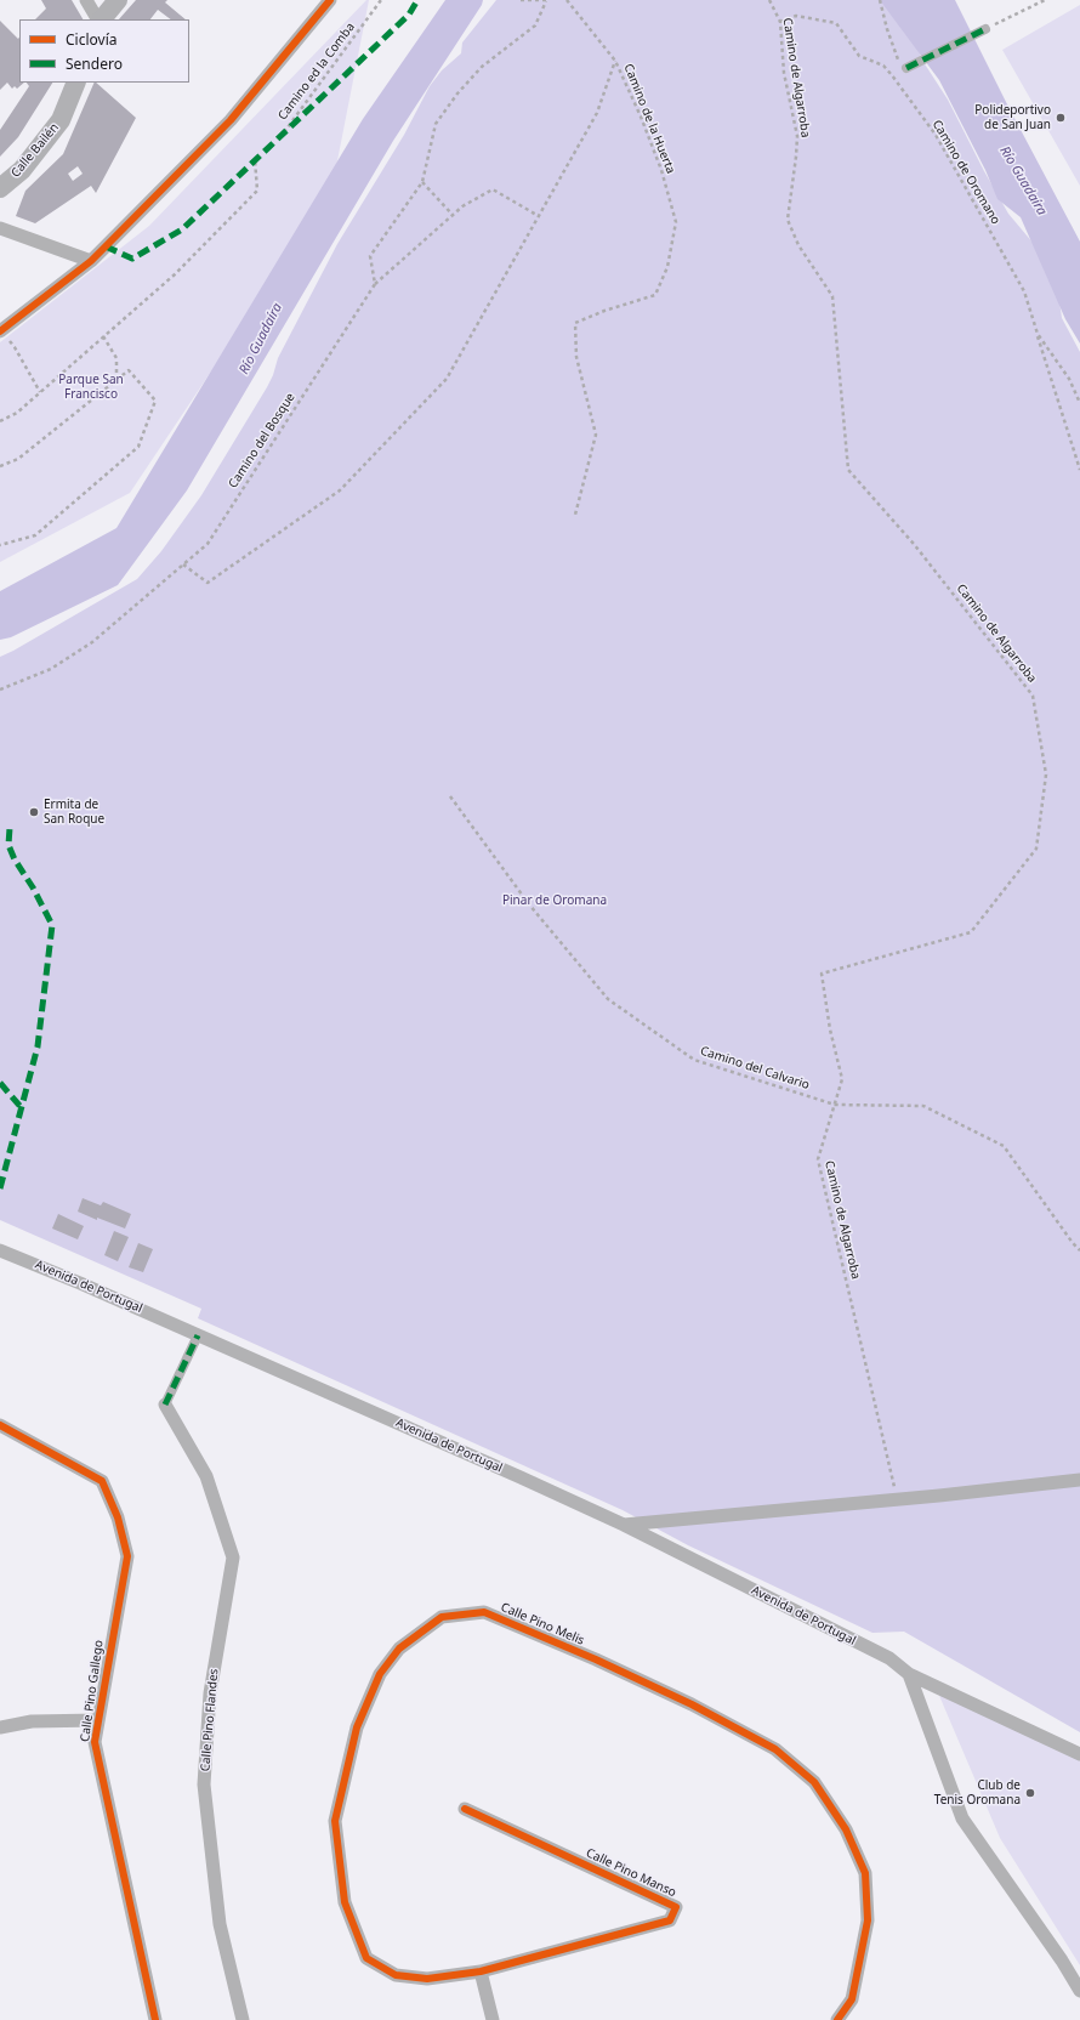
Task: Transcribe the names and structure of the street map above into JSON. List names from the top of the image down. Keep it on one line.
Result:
{"streets":{"main road":["Calle Bailén"],"street":["Avenida de Portugal","Calle Pino Melis","Calle Pino Gallego","Calle Pino Flandes","Calle Pino Manso"],"path":["Camino ed la Comba","Camino de Algarroba","Camino de la Huerta","Camino de Oromano","Camino del Bosque","Camino del Calvario"]},"crossings":[["Camino de Algarroba","Camino de Oromano"],["Camino de Algarroba","Camino del Calvario"],["Calle Pino Melis","Calle Pino Manso"]],"water":["Río Guadaíra"],"parks":["Parque San Francisco","Pinar de Oromana"],"places":["Polideportivo de San Juan","Ermita de San Roque","Club de Tenis Oromana"],"legend":["Ciclovía","Sendero"]}
